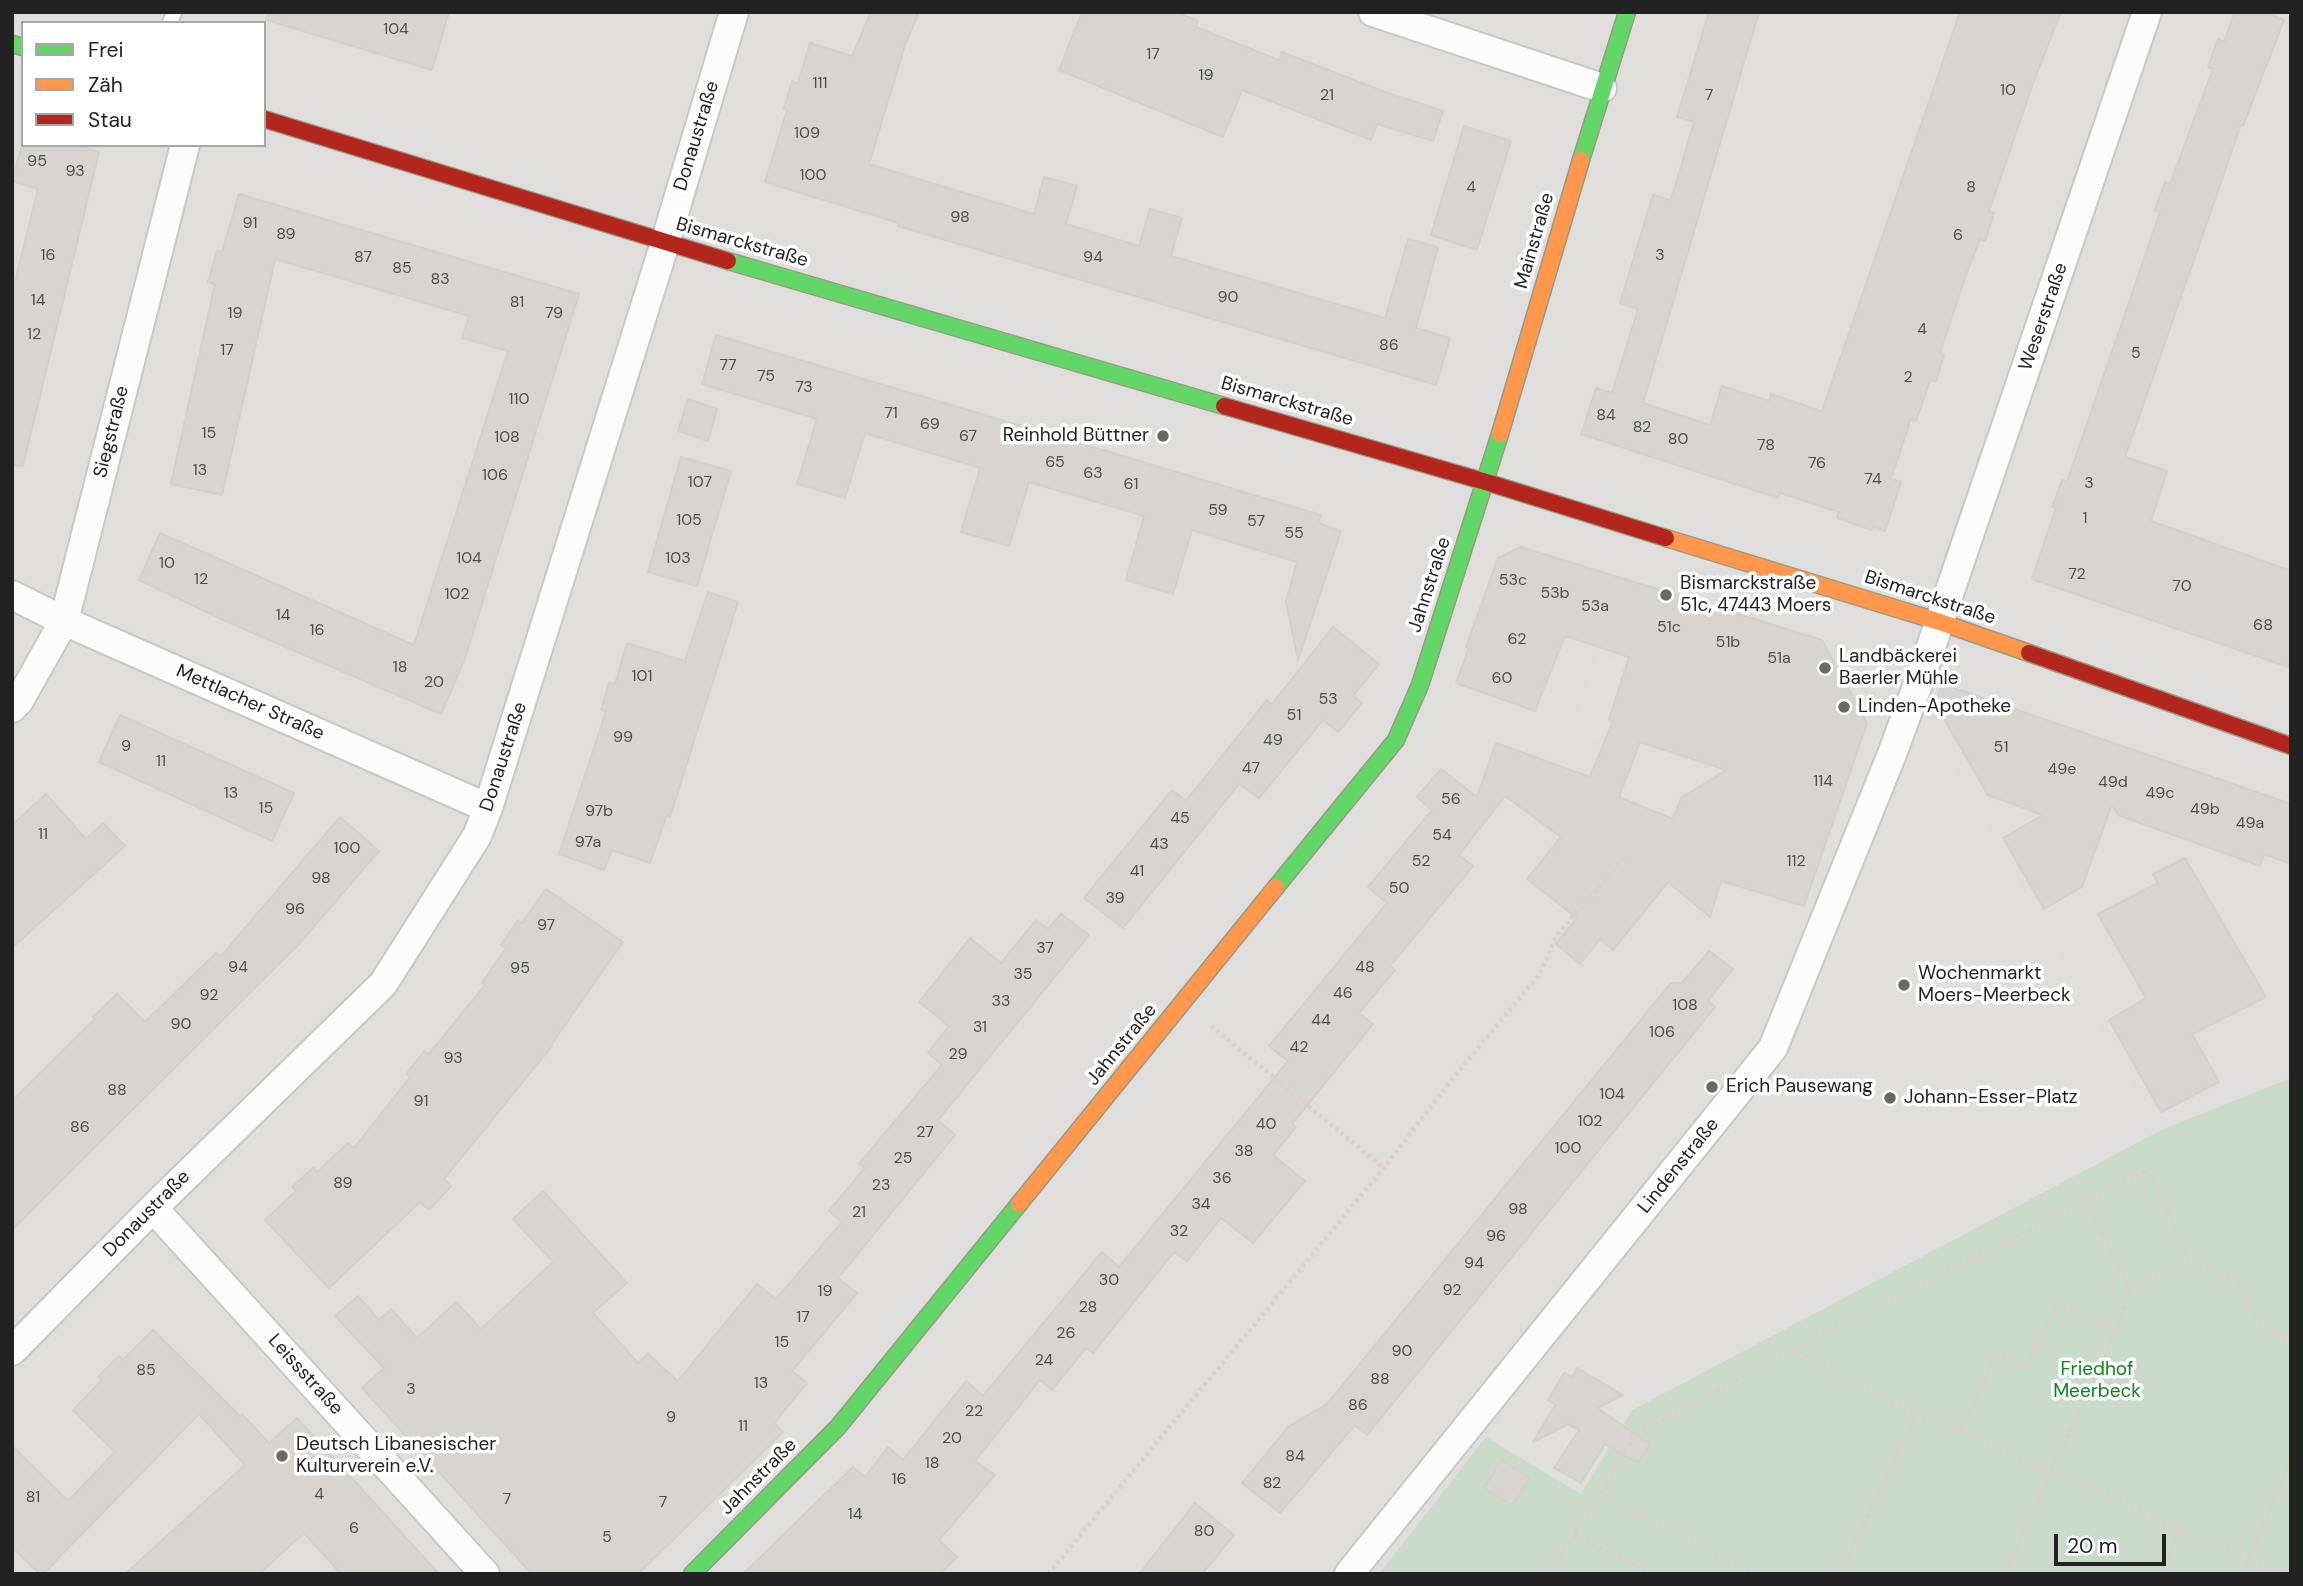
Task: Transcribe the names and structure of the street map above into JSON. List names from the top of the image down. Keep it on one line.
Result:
{"streets":{"main road":["Mainstraße","Bismarckstraße","Jahnstraße"],"street":["Donaustraße","Weserstraße","Siegstraße","Mettlacher Straße","Lindenstraße","Leissstraße"]},"crossings":[["Donaustraße","Bismarckstraße"],["Donaustraße","Mettlacher Straße"],["Donaustraße","Leissstraße"],["Mainstraße","Bismarckstraße"],["Mainstraße","Jahnstraße"],["Bismarckstraße","Weserstraße"],["Bismarckstraße","Jahnstraße"],["Bismarckstraße","Lindenstraße"],["Weserstraße","Lindenstraße"],["Siegstraße","Mettlacher Straße"]],"parks":["Friedhof Meerbeck"],"places":["Reinhold Büttner","Bismarckstraße 51c, 47443 Moers","Landbäckerei Baerler Mühle","Linden-Apotheke","Wochenmarkt Moers-Meerbeck","Erich Pausewang","Johann-Esser-Platz","Deutsch Libanesischer Kulturverein e.V."],"house_numbers":["104","17","19","111","10","21","7","109","95","93","100","4","8","98","91","89","6","16","3","87","94","85","83","90","14","81","19","79","4","12","86","17","5","77","75","2","73","110","71","84","69","82","15","67","108","80","78","65","76","13","63","106","74","107","3","61","59","1","105","57","55","104","103","10","72","12","53c","70","53b","102","53a","14","68","51c","16","62","51b","51a","18","101","60","20","53","51","99","49","9","51","11","47","49e","114","49d","13","49c","56","15","49b","97b","45","49a","11","54","97a","43","100","52","112","41","98","50","39","96","97","37","94","48","95","35","46","92","33","108","44","90","31","106","42","29","93","88","104","91","102","40","86","27","100","38","25","36","89","23","34","98","21","32","96","94","30","92","19","28","17","26","15","90","24","85","88","13","3","86","22","9","11","20","84","18","16","82","4","81","7","7","14","6","80","5"],"legend":["Frei","Zäh","Stau"],"scale_bar":"20 m"}
